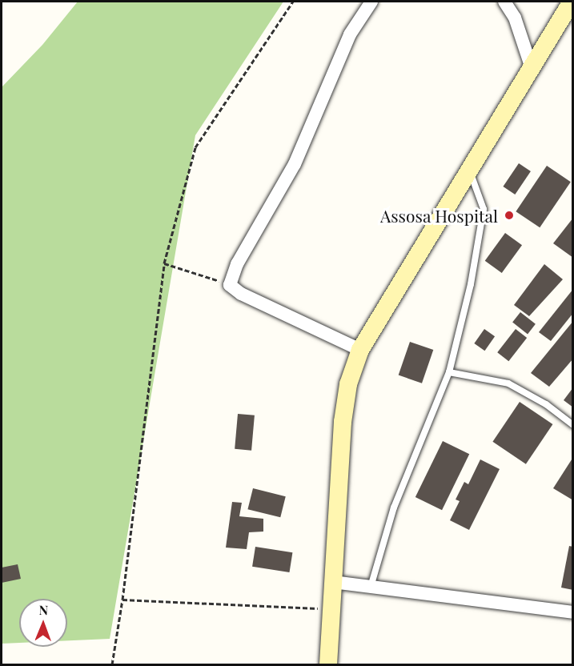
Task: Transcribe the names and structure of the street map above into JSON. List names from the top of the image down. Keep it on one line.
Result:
{"places":["Assosa Hospital"],"north":"top"}
